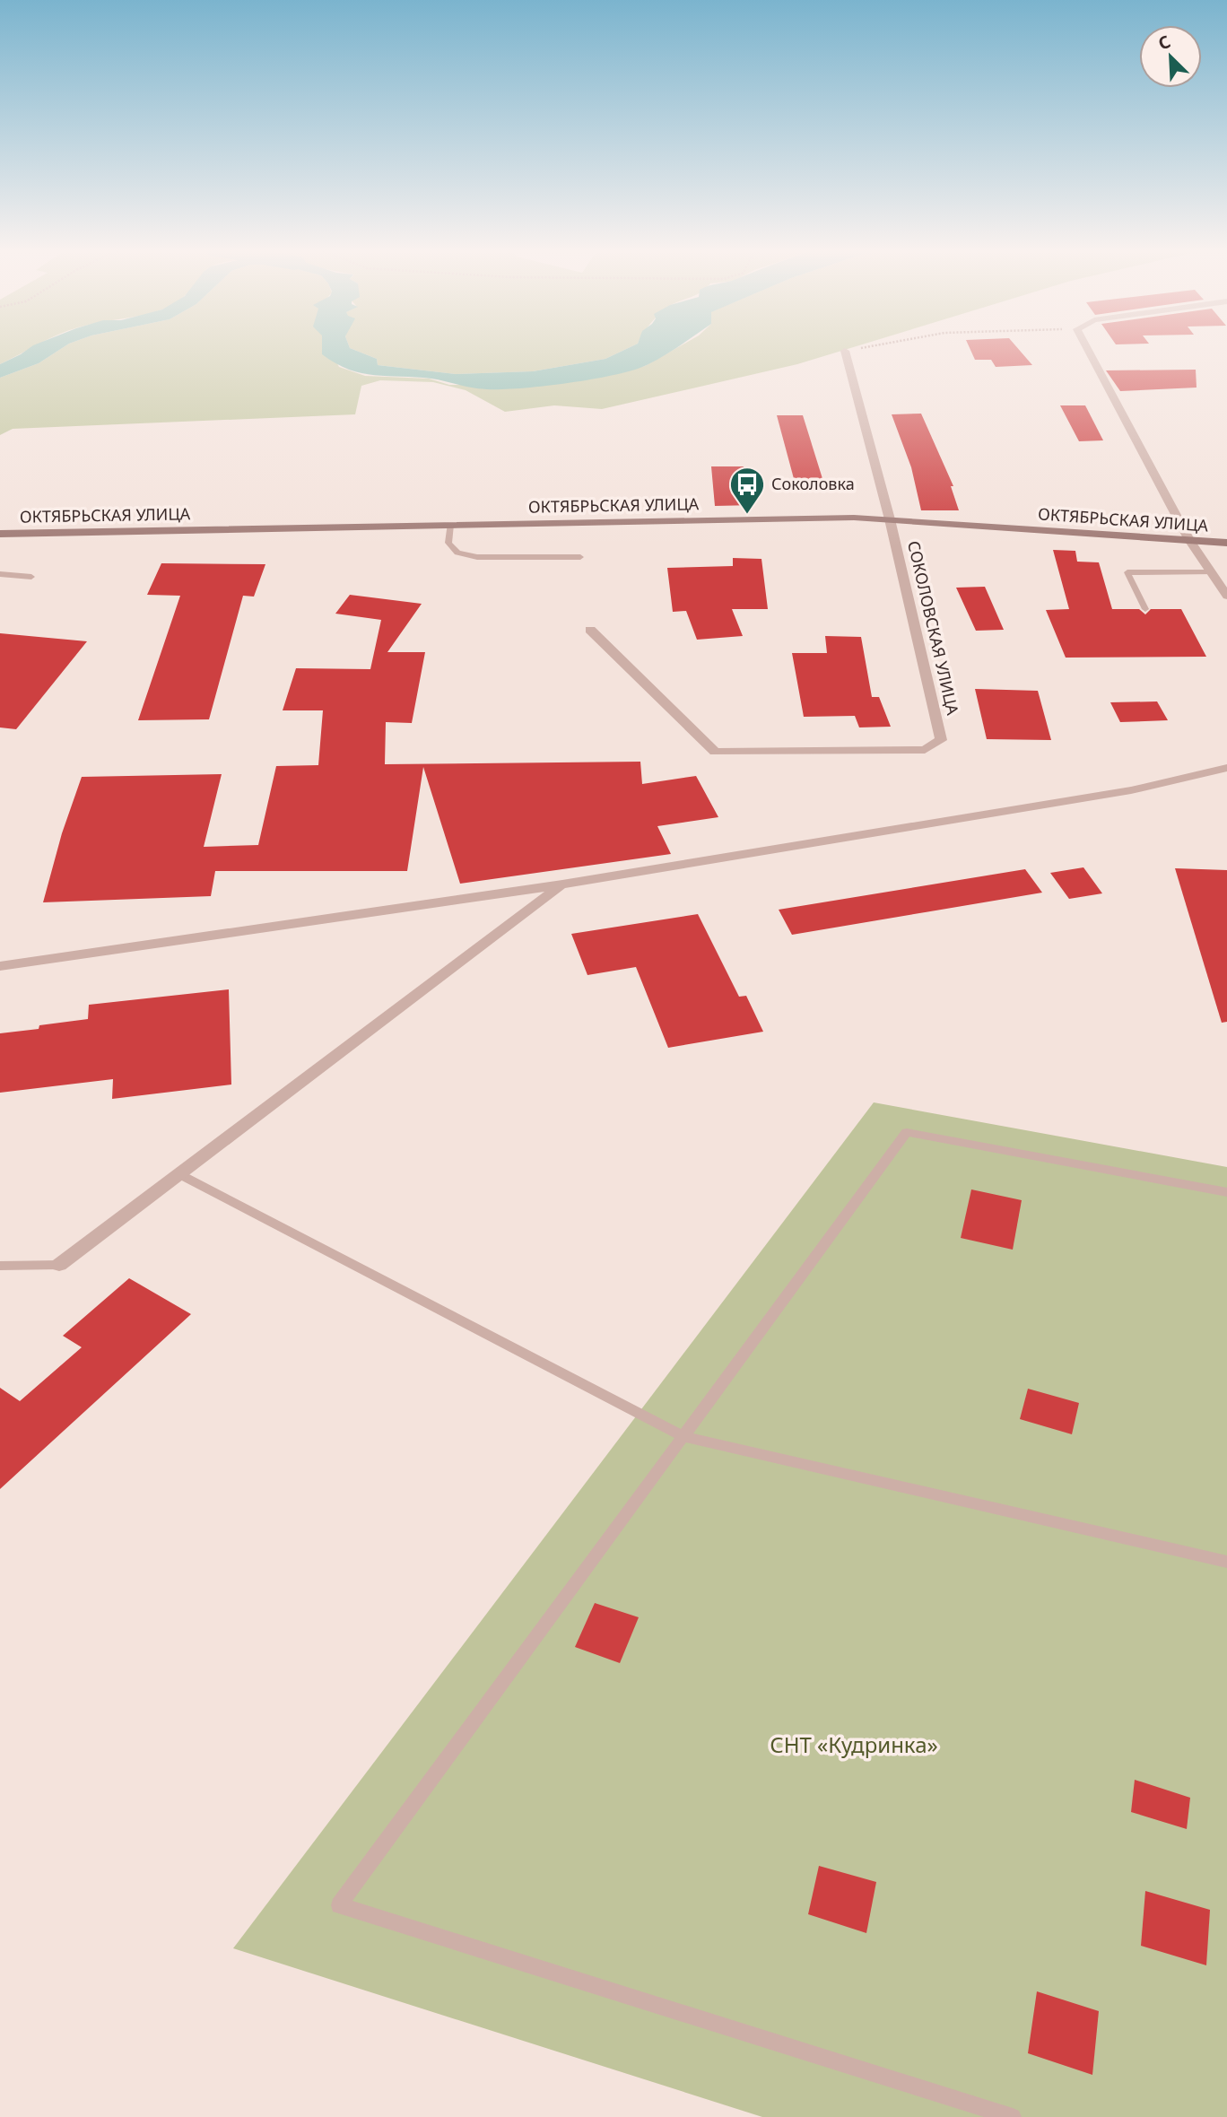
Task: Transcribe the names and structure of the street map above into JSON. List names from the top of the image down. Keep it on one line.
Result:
{"streets":{"street":["ОКТЯБРЬСКАЯ УЛИЦА","СОКОЛОВСКАЯ УЛИЦА"]},"crossings":[["ОКТЯБРЬСКАЯ УЛИЦА","СОКОЛОВСКАЯ УЛИЦА"]],"parks":["СНТ «Кудринка»"],"places":{"bus stop":["Соколовка"]},"north":"top left"}
